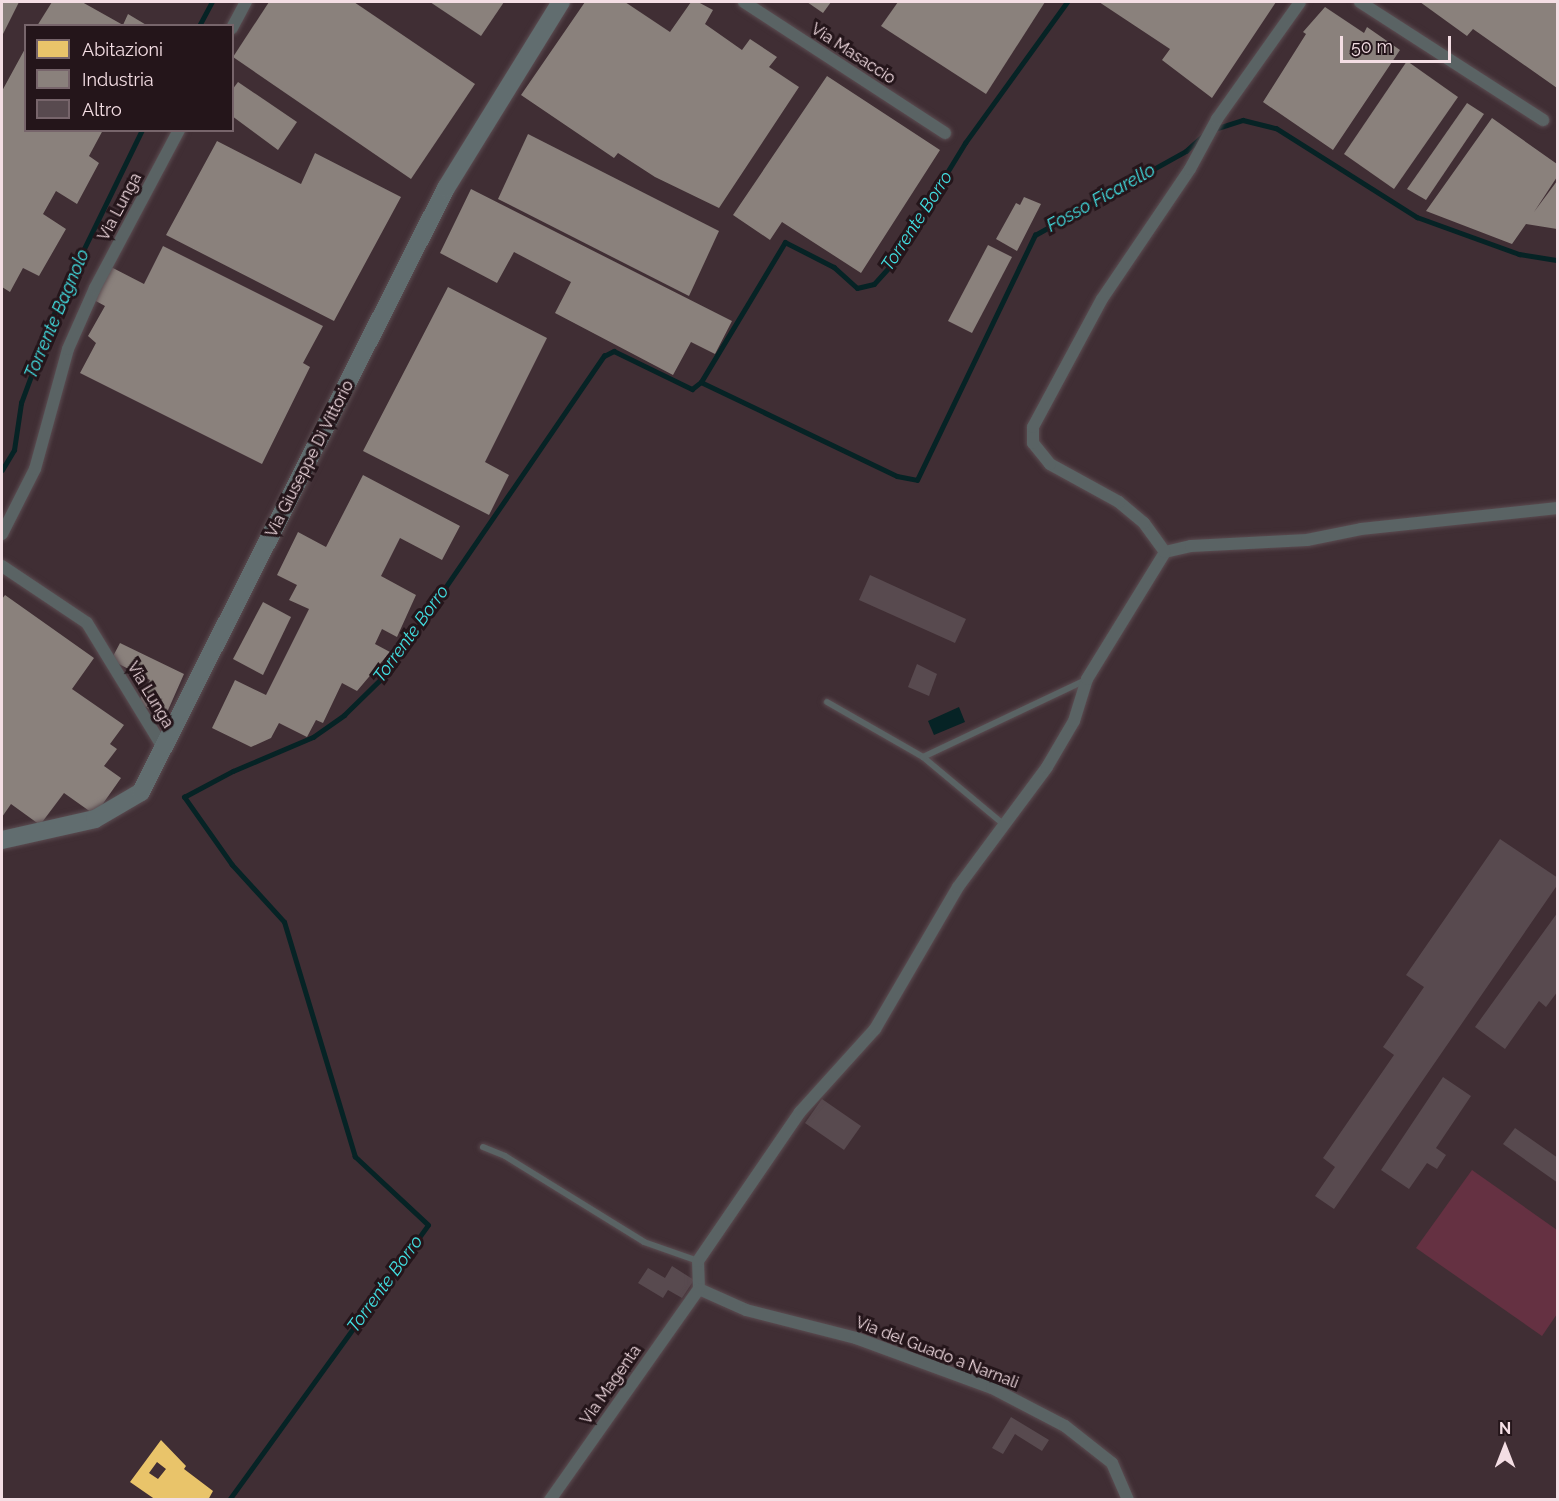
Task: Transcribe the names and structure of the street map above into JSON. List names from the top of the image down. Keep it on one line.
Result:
{"streets":{"street":["Via Masaccio","Via Lunga","Via Giuseppe Di Vittorio","Via del Guado a Narnali","Via Magenta"]},"crossings":[["Via Lunga","Via Giuseppe Di Vittorio"],["Via del Guado a Narnali","Via Magenta"]],"water":["Fosso Ficarello","Torrente Borro","Torrente Bagnolo"],"legend":["Abitazioni","Industria","Altro"],"scale_bar":"50 m","north":"top"}
